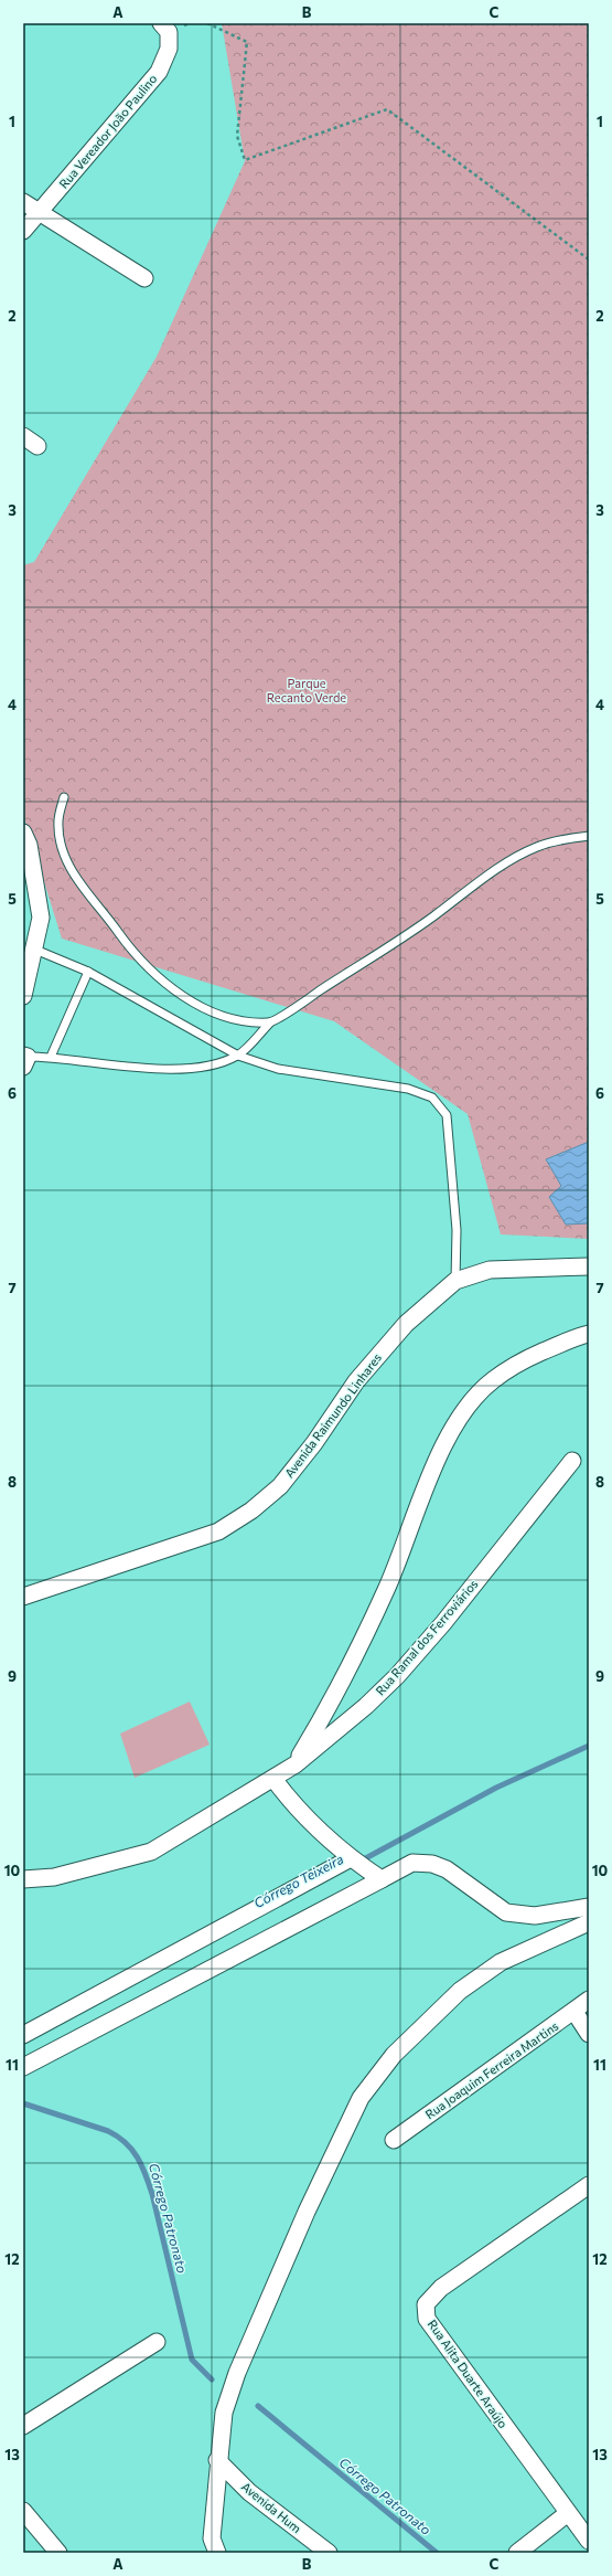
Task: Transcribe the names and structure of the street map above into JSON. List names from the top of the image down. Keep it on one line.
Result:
{"streets":{"street":["Rua Vereador João Paulino","Avenida Raimundo Linhares","Rua Ramal dos Ferroviários","Rua Joaquim Ferreira Martins","Rua Alita Duarte Araújo","Avenida Hum"]},"water":["Córrego Teixeira","Córrego Patronato"],"parks":["Parque Recanto Verde"],"grid":{"columns":["A","B","C"],"rows":["1","2","3","4","5","6","7","8","9","10","11","12","13"]}}
